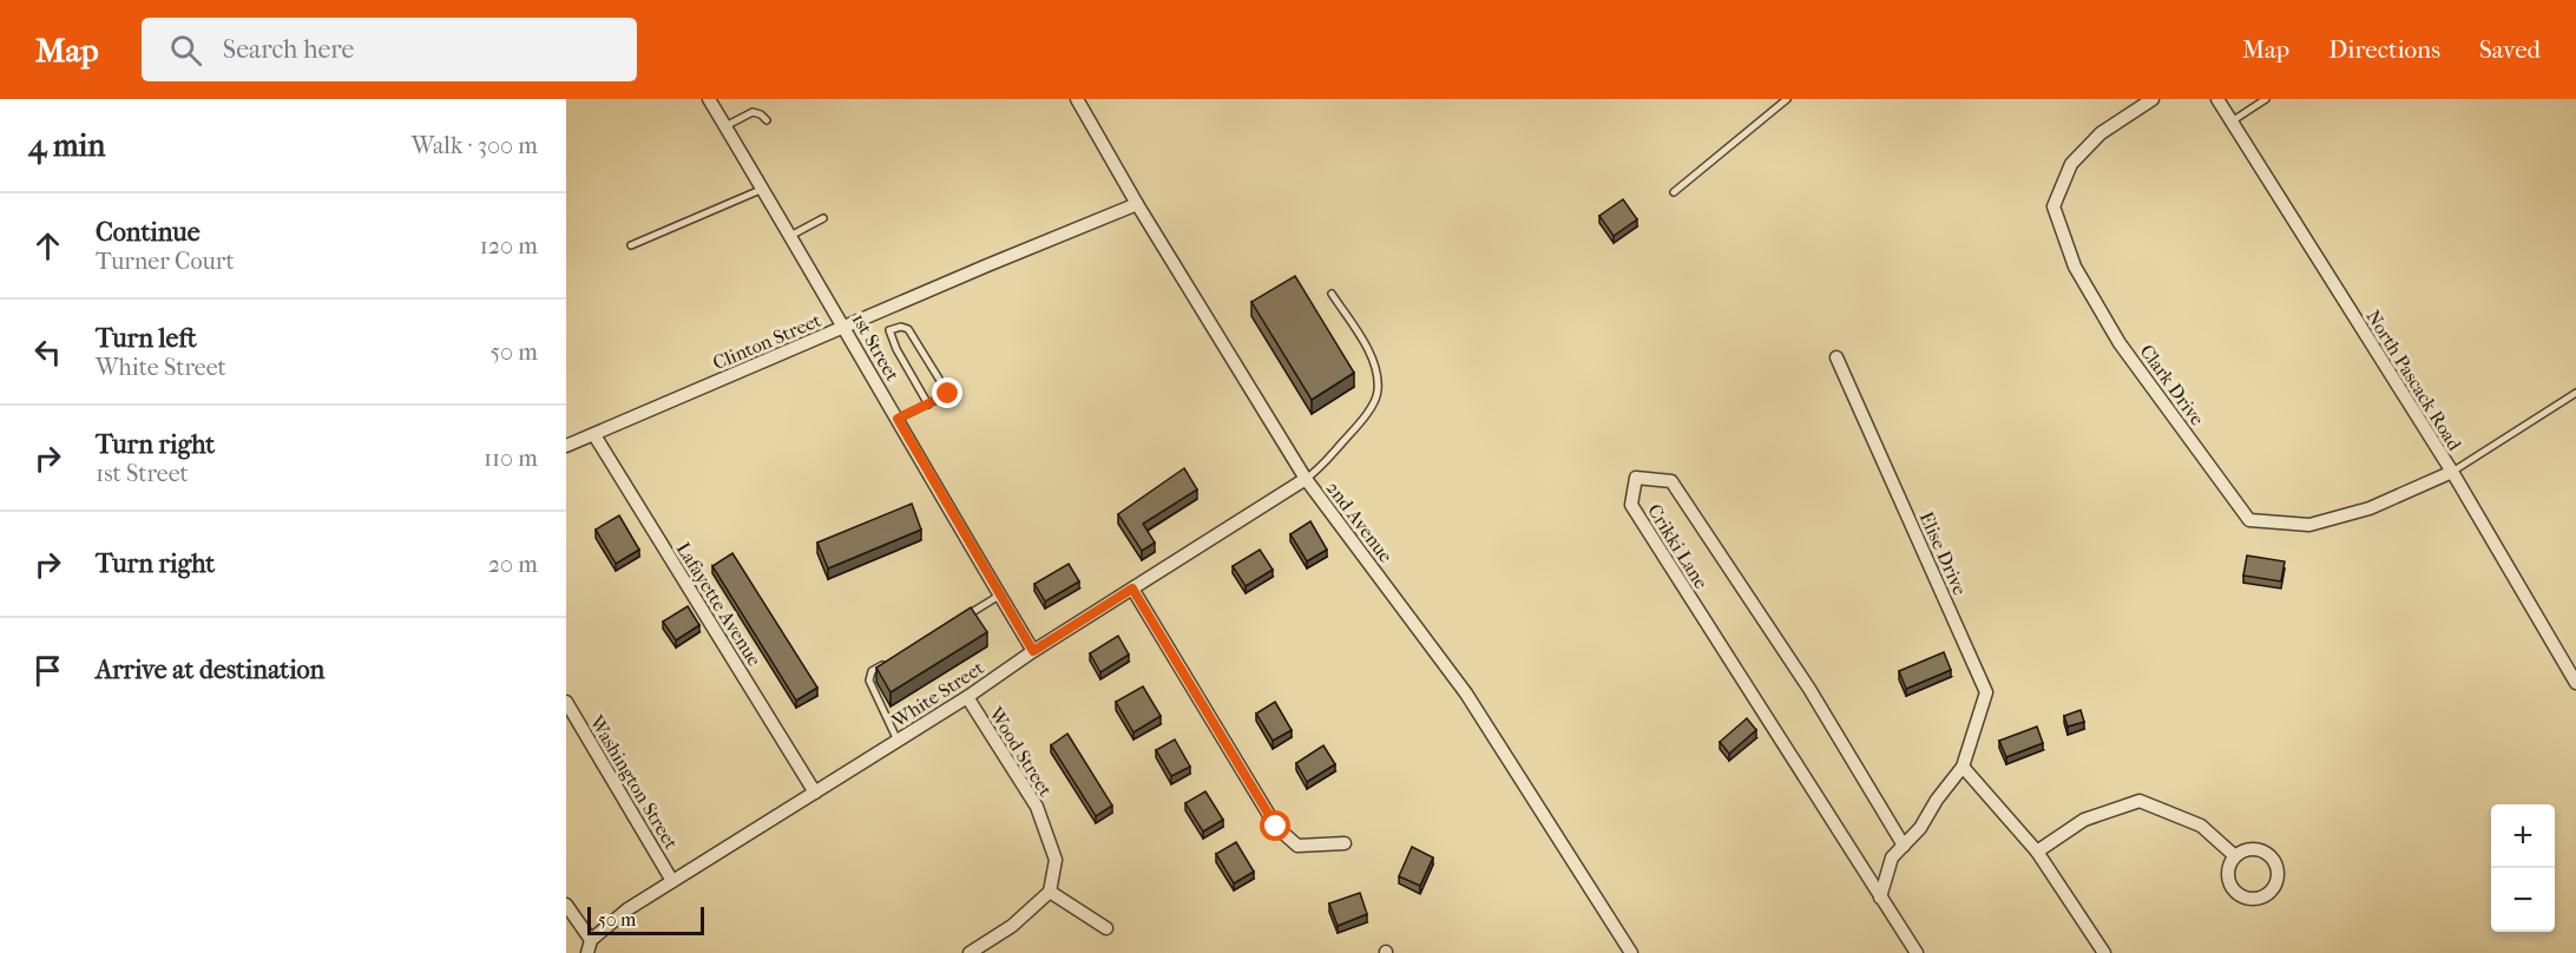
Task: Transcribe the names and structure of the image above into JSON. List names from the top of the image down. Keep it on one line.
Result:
{"streets":{"street":["Clinton Street","1st Street","North Pascack Road","Clark Drive","2nd Avenue","Crikki Lane","Elise Drive","Lafayette Avenue","White Street","Wood Street","Washington Street"]},"crossings":[["Clinton Street","1st Street"],["Clinton Street","2nd Avenue"],["Clinton Street","Lafayette Avenue"],["1st Street","White Street"],["North Pascack Road","Clark Drive"],["2nd Avenue","White Street"],["Crikki Lane","Elise Drive"],["Lafayette Avenue","White Street"],["White Street","Wood Street"],["White Street","Washington Street"]],"scale_bar":"50 m","page":{"header":"Map","search":"Search here","nav":["Map","Directions","Saved"],"heading":["4 min","Walk · 300 m"],"list":[["Continue","Turner Court","120 m"],["Turn left","White Street","50 m"],["Turn right","1st Street","110 m"],["Turn right","20 m"],"Arrive at destination"],"map_buttons":["+","−"],"scale":"50 m"}}
